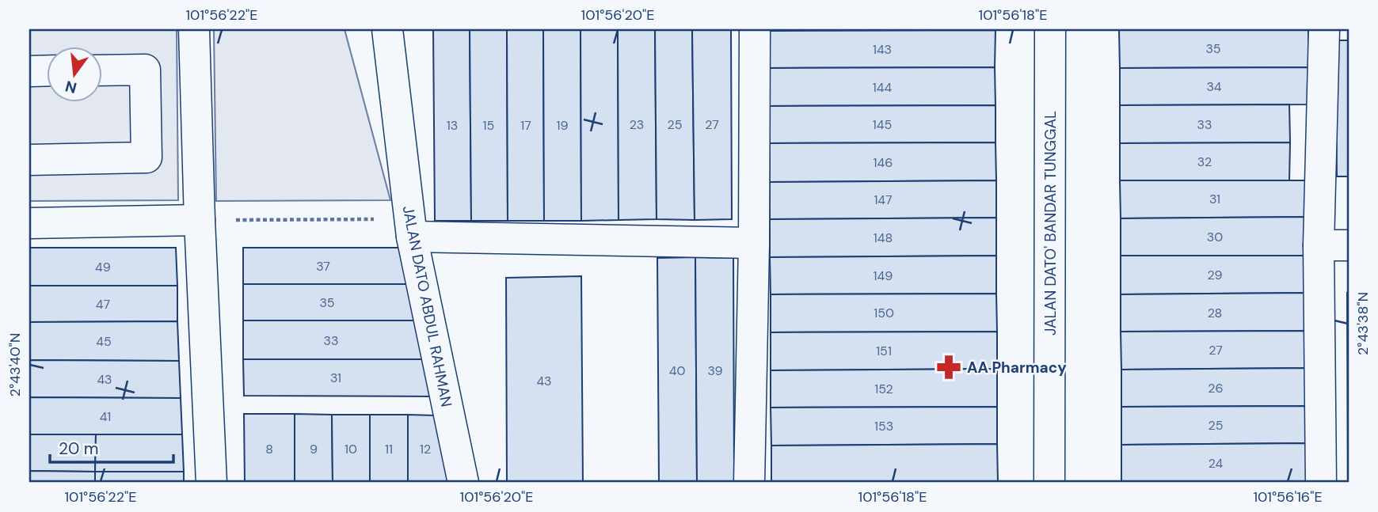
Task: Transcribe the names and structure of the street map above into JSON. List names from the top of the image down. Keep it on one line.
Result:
{"streets":{"main road":["JALAN DATO' BANDAR TUNGGAL","JALAN DATO ABDUL RAHMAN"]},"places":{"pharmacy":["AA Pharmacy"]},"house_numbers":["35","143","34","144","23","25","27","145","33","13","15","17","19","32","146","31","147","30","148","37","49","29","149","35","47","150","28","33","45","27","151","40","39","31","43","43","26","152","41","25","153","8","9","10","11","12","24"],"scale_bar":"20 m","north":"bottom","coordinates":["101°56'22\"E","101°56'20\"E","101°56'18\"E","2°43'38\"N","2°43'40\"N","101°56'16\"E"]}
